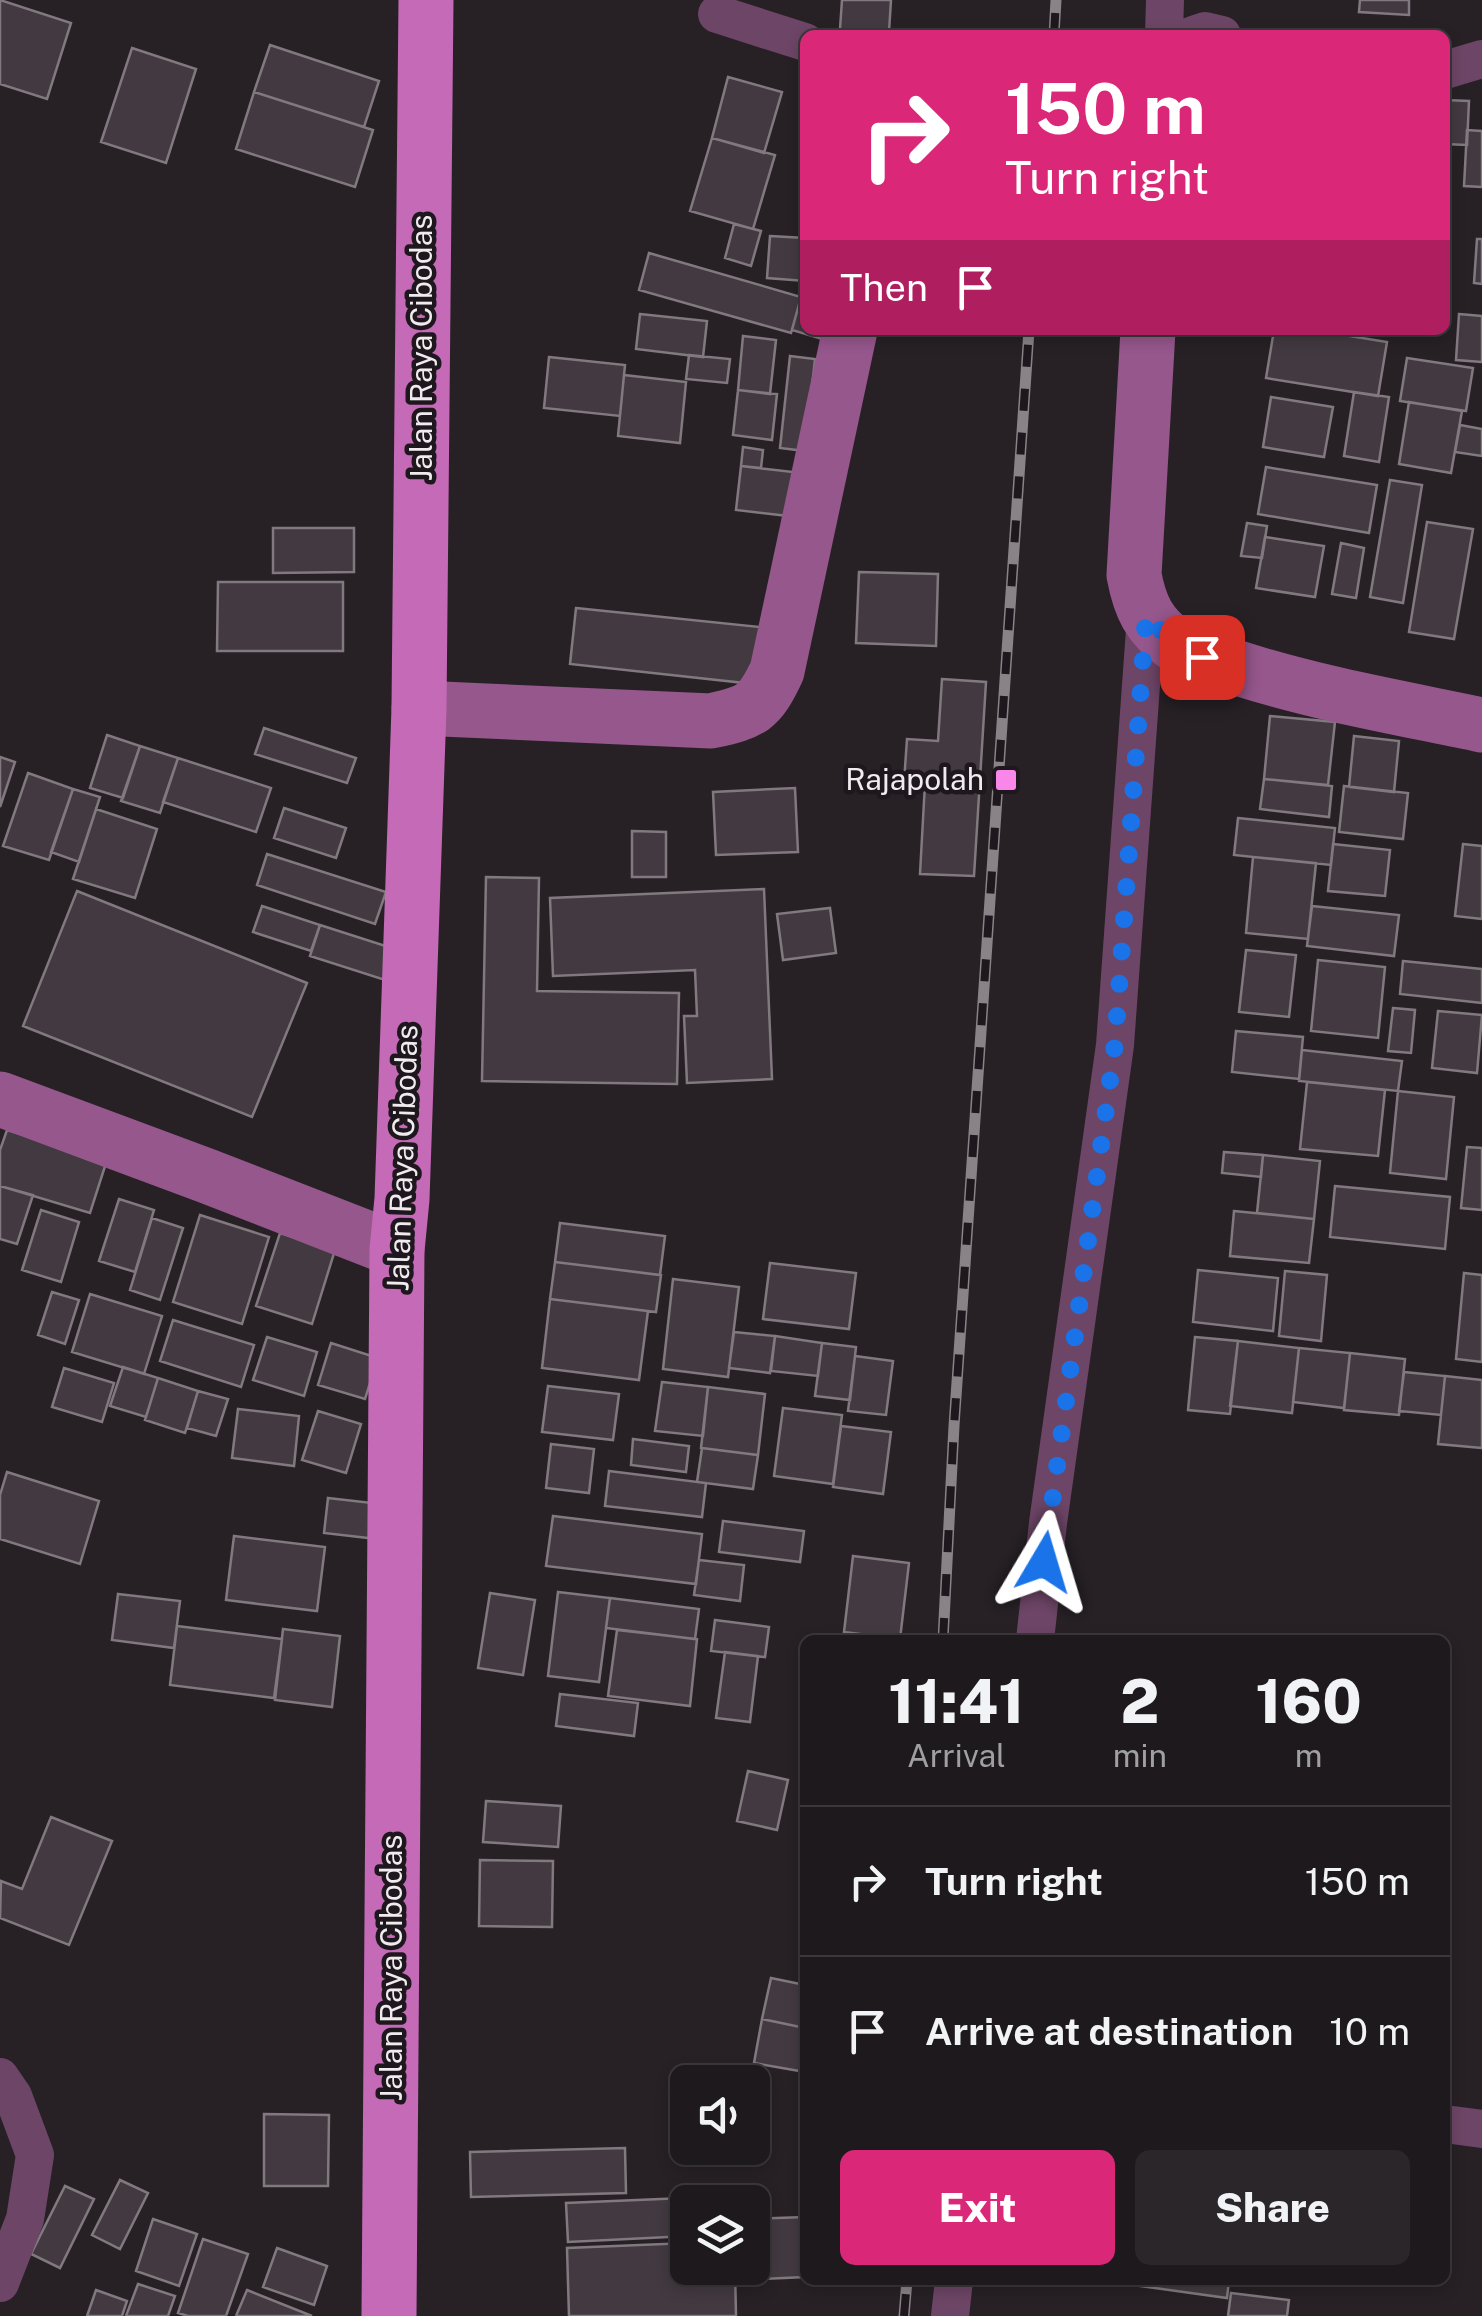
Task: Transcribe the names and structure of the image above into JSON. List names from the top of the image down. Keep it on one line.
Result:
{"streets":{"highway":["Jalan Raya Cibodas"]},"places":{"transit":["Rajapolah"]},"page":{"turn":["150 m","Turn right"],"then":"Then","eta":["11:41","Arrival","2","min","160","m"],"list":[{"name":"Turn right","value":"150 m"},{"name":"Arrive at destination","value":"10 m"}],"buttons":["Exit","Share"]}}
